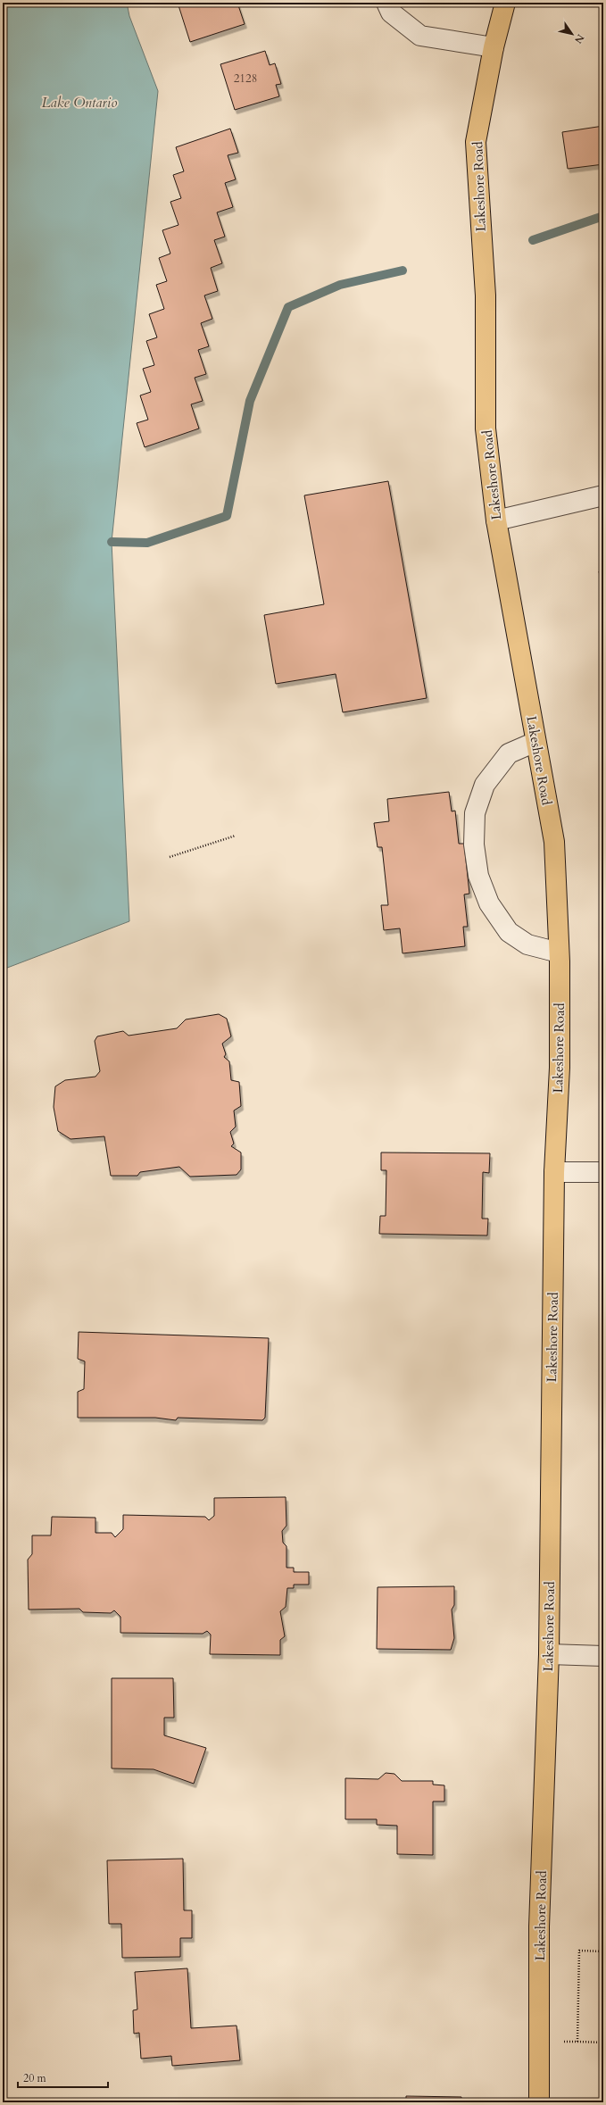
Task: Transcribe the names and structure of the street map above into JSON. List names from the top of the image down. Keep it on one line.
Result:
{"streets":{"main road":["Lakeshore Road"]},"water":["Lake Ontario"],"house_numbers":["2128"],"scale_bar":"20 m","north":"bottom right"}
